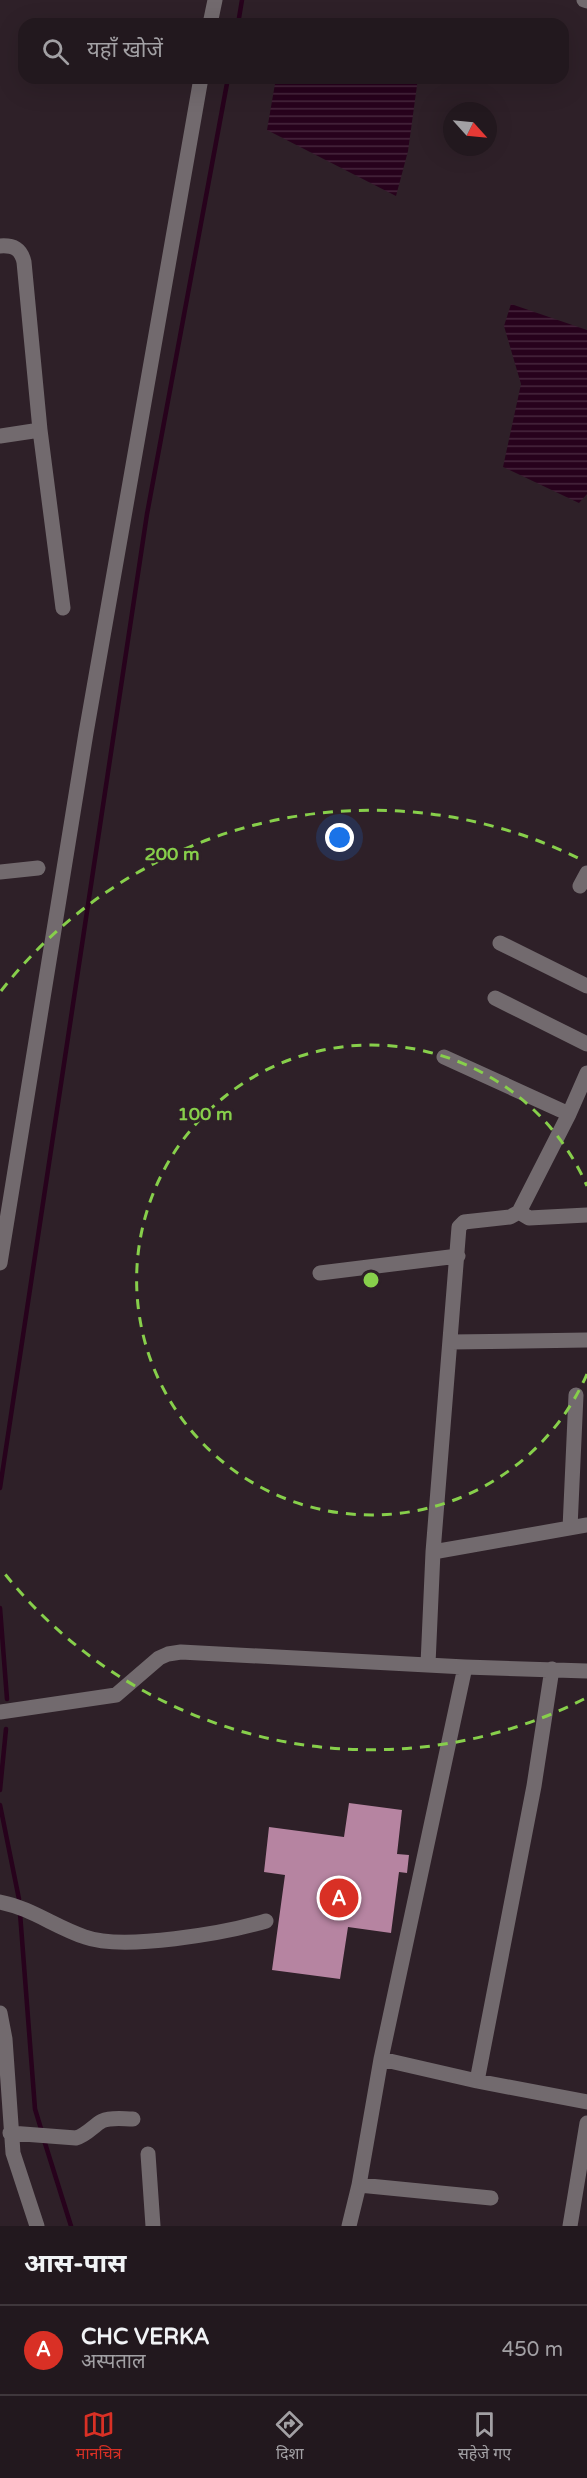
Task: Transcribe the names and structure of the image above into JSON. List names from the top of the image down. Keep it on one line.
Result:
{"north":"bottom right","page":{"search":"यहाँ खोजें","pins":"A","heading":"आस-पास","list":[{"mark":"A","name":"CHC VERKA","note":"अस्पताल","value":"450 m"}],"nav":["मानचित्र","दिशा","सहेजे गए"]},"rings":["200 m","100 m"]}
